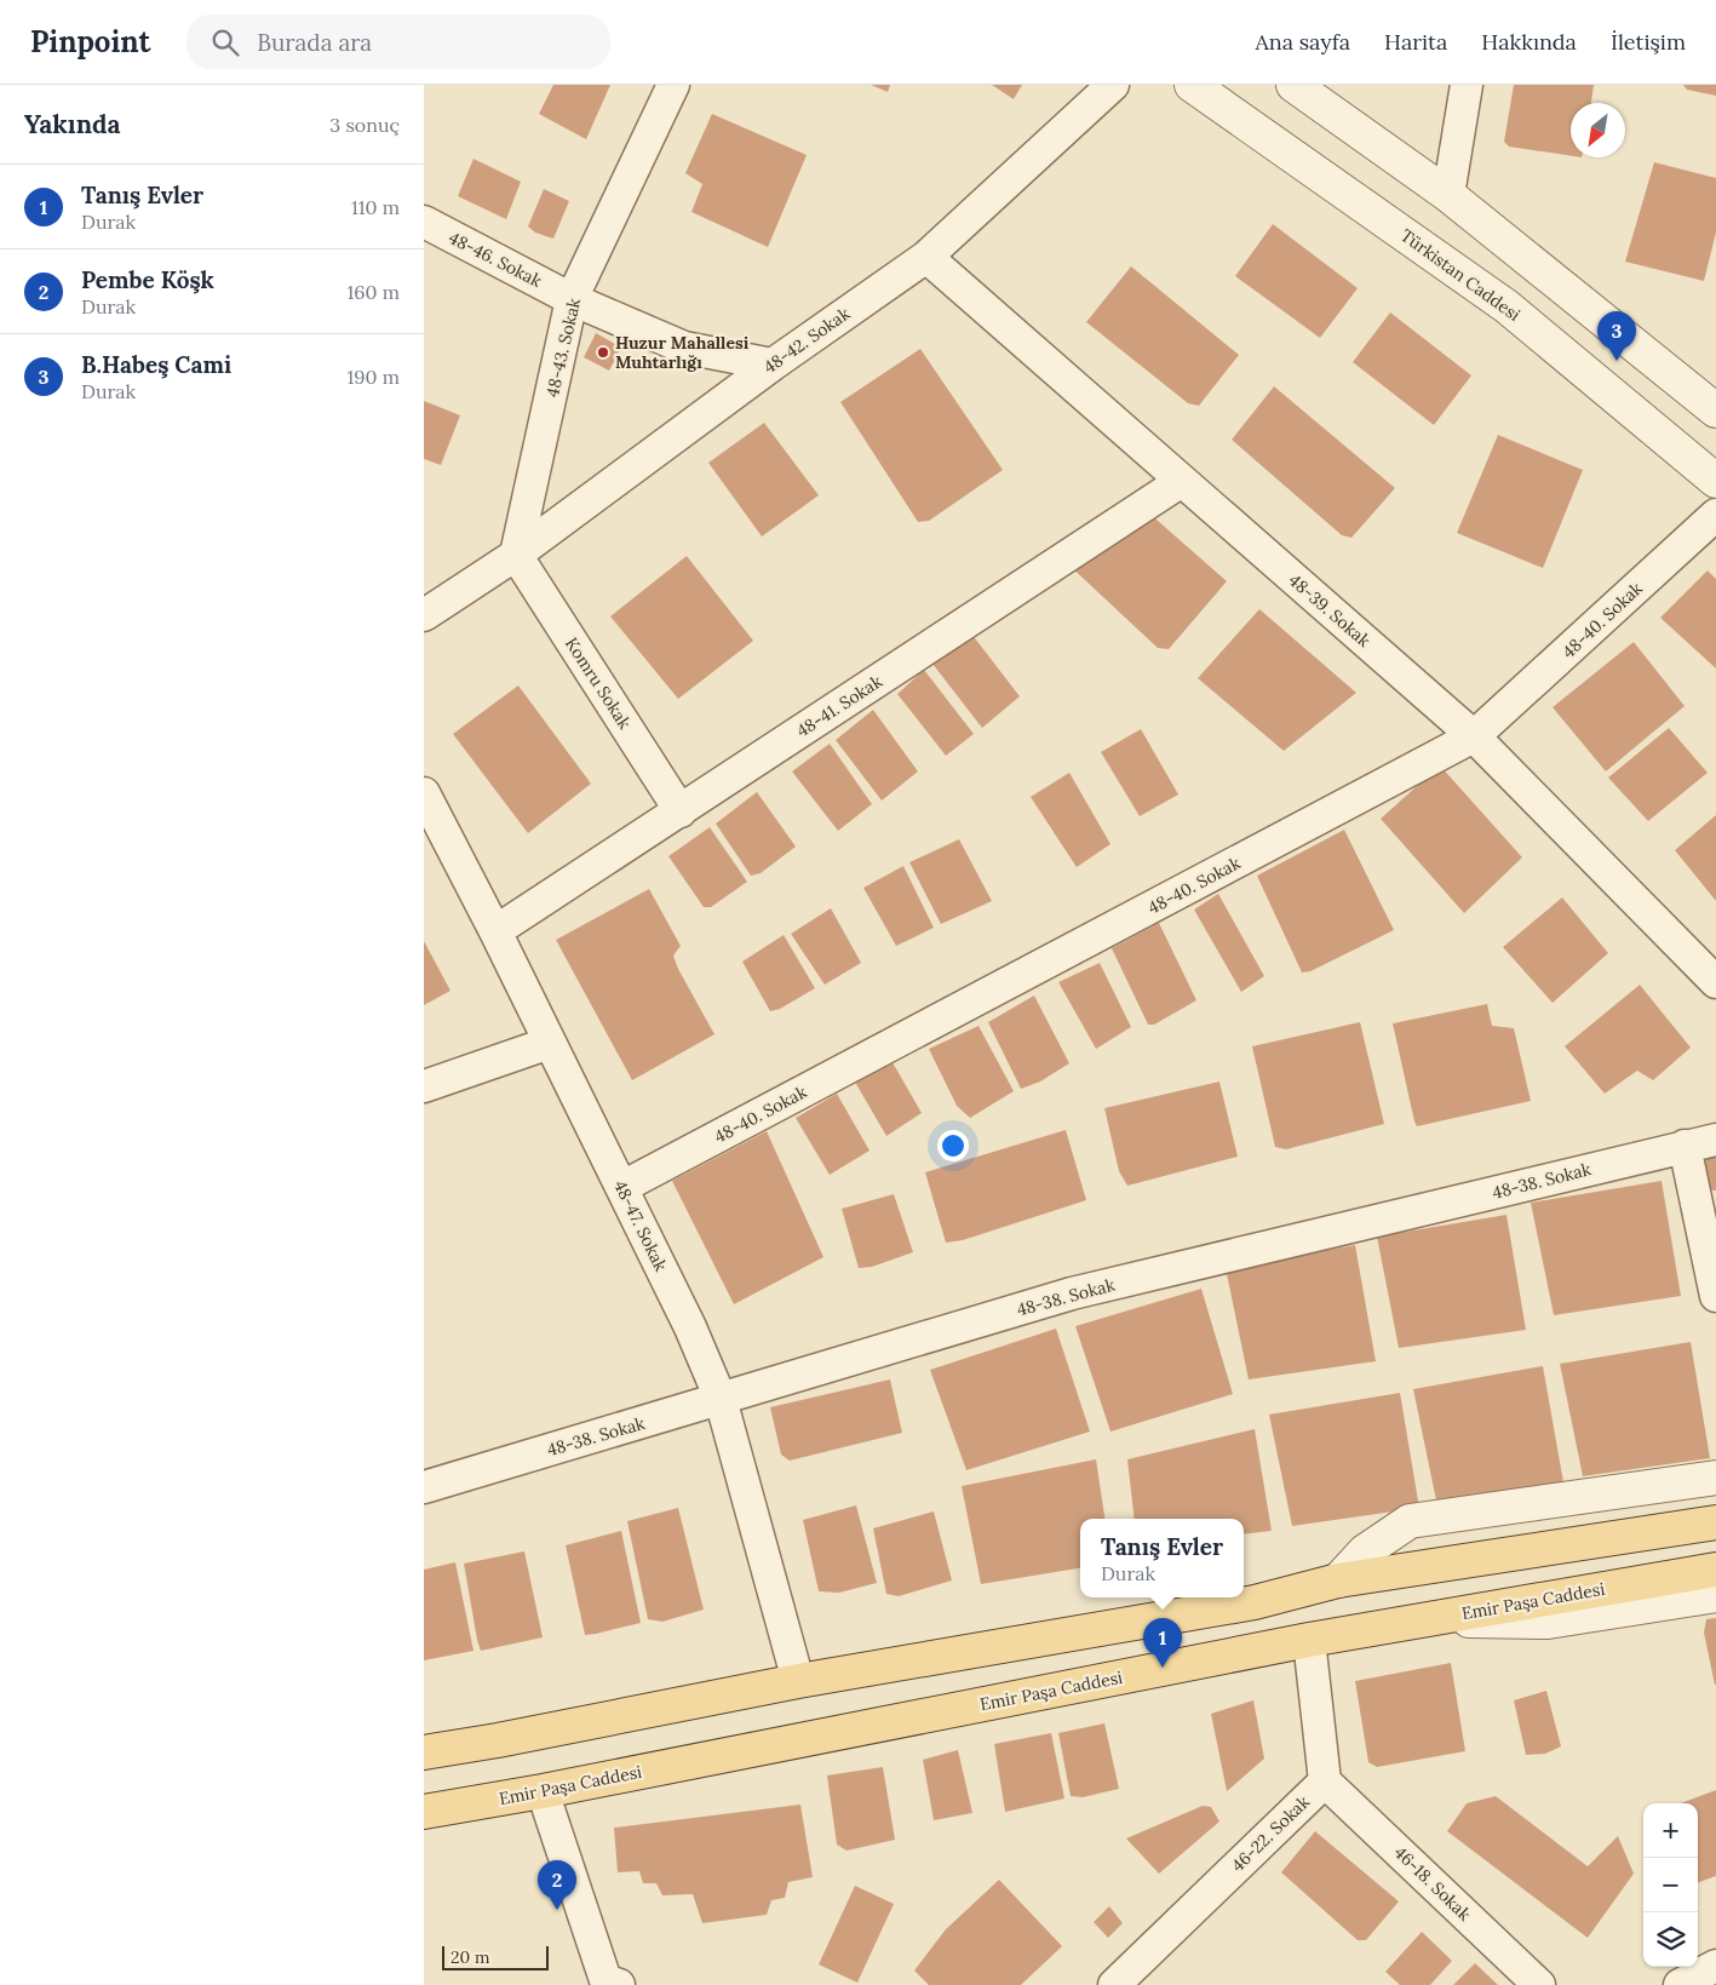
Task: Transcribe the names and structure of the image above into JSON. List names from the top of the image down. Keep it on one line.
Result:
{"streets":{"main road":["Emir Paşa Caddesi"],"street":["48-46. Sokak","Türkistan Caddesi","48-42. Sokak","48-43. Sokak","48-39. Sokak","48-40. Sokak","Komru Sokak","48-41. Sokak","48-38. Sokak","48-47. Sokak","46-22. Sokak","46-18. Sokak"]},"crossings":[["48-46. Sokak","48-42. Sokak"],["48-46. Sokak","48-43. Sokak"],["48-42. Sokak","48-43. Sokak"],["48-42. Sokak","48-39. Sokak"],["48-42. Sokak","Komru Sokak"],["48-43. Sokak","Komru Sokak"],["48-39. Sokak","48-40. Sokak"],["48-39. Sokak","48-41. Sokak"],["48-40. Sokak","48-47. Sokak"],["Komru Sokak","48-41. Sokak"],["48-41. Sokak","48-47. Sokak"],["48-38. Sokak","48-47. Sokak"],["46-22. Sokak","46-18. Sokak"]],"places":["Huzur Mahallesi Muhtarlığı"],"scale_bar":"20 m","north":"bottom left","page":{"header":"Pinpoint","search":"Burada ara","nav":["Ana sayfa","Harita","Hakkında","İletişim"],"heading":["Yakında","3 sonuç"],"list":[{"mark":"1","name":"Tanış Evler","note":"Durak","value":"110 m"},{"mark":"2","name":"Pembe Köşk","note":"Durak","value":"160 m"},{"mark":"3","name":"B.Habeş Cami","note":"Durak","value":"190 m"}],"pins":["3","1","2"],"popup":["Tanış Evler","Durak"],"map_buttons":["+","−"],"scale":"20 m"}}
